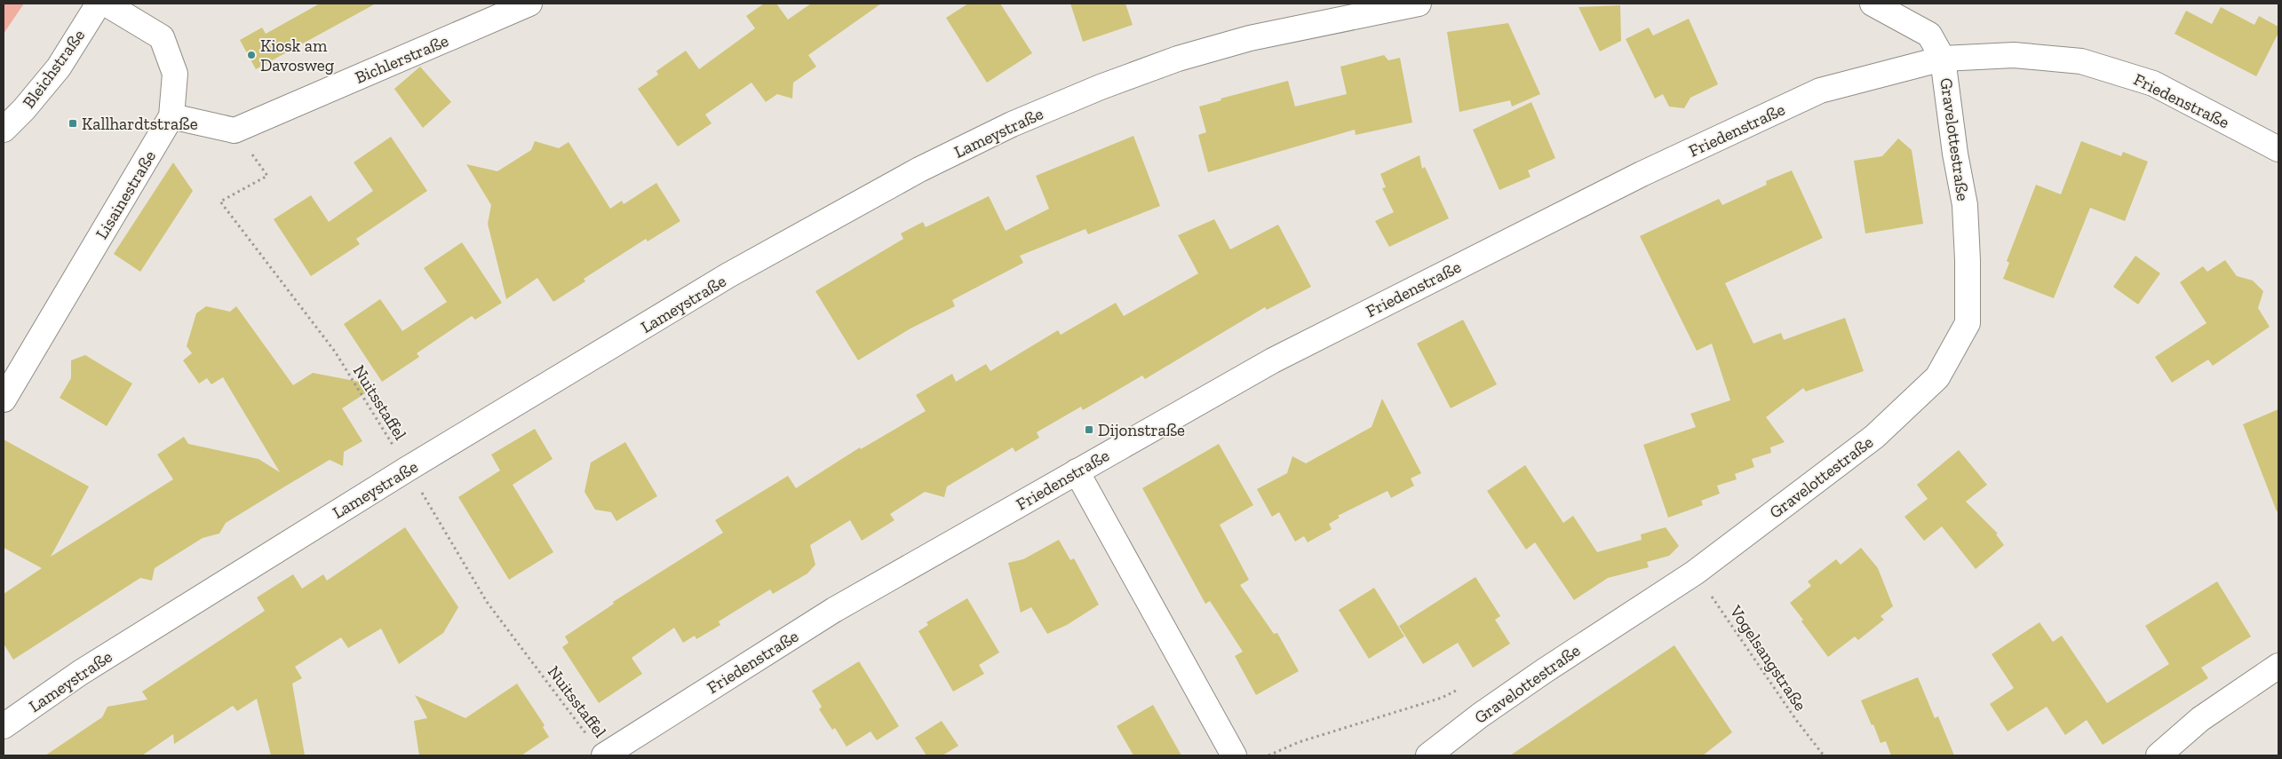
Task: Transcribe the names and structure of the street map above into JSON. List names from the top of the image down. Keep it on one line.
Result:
{"streets":{"street":["Bichlerstraße","Bleichstraße","Friedenstraße","Lameystraße","Gravelottestraße","Lisainestraße"],"path":["Nuitsstaffel","Vogelsangstraße"]},"crossings":[["Bichlerstraße","Nuitsstaffel"],["Friedenstraße","Gravelottestraße"],["Lameystraße","Nuitsstaffel"],["Gravelottestraße","Vogelsangstraße"]],"places":{"other":["Kiosk am Davosweg"],"transit":["Kallhardtstraße","Dijonstraße"]}}
